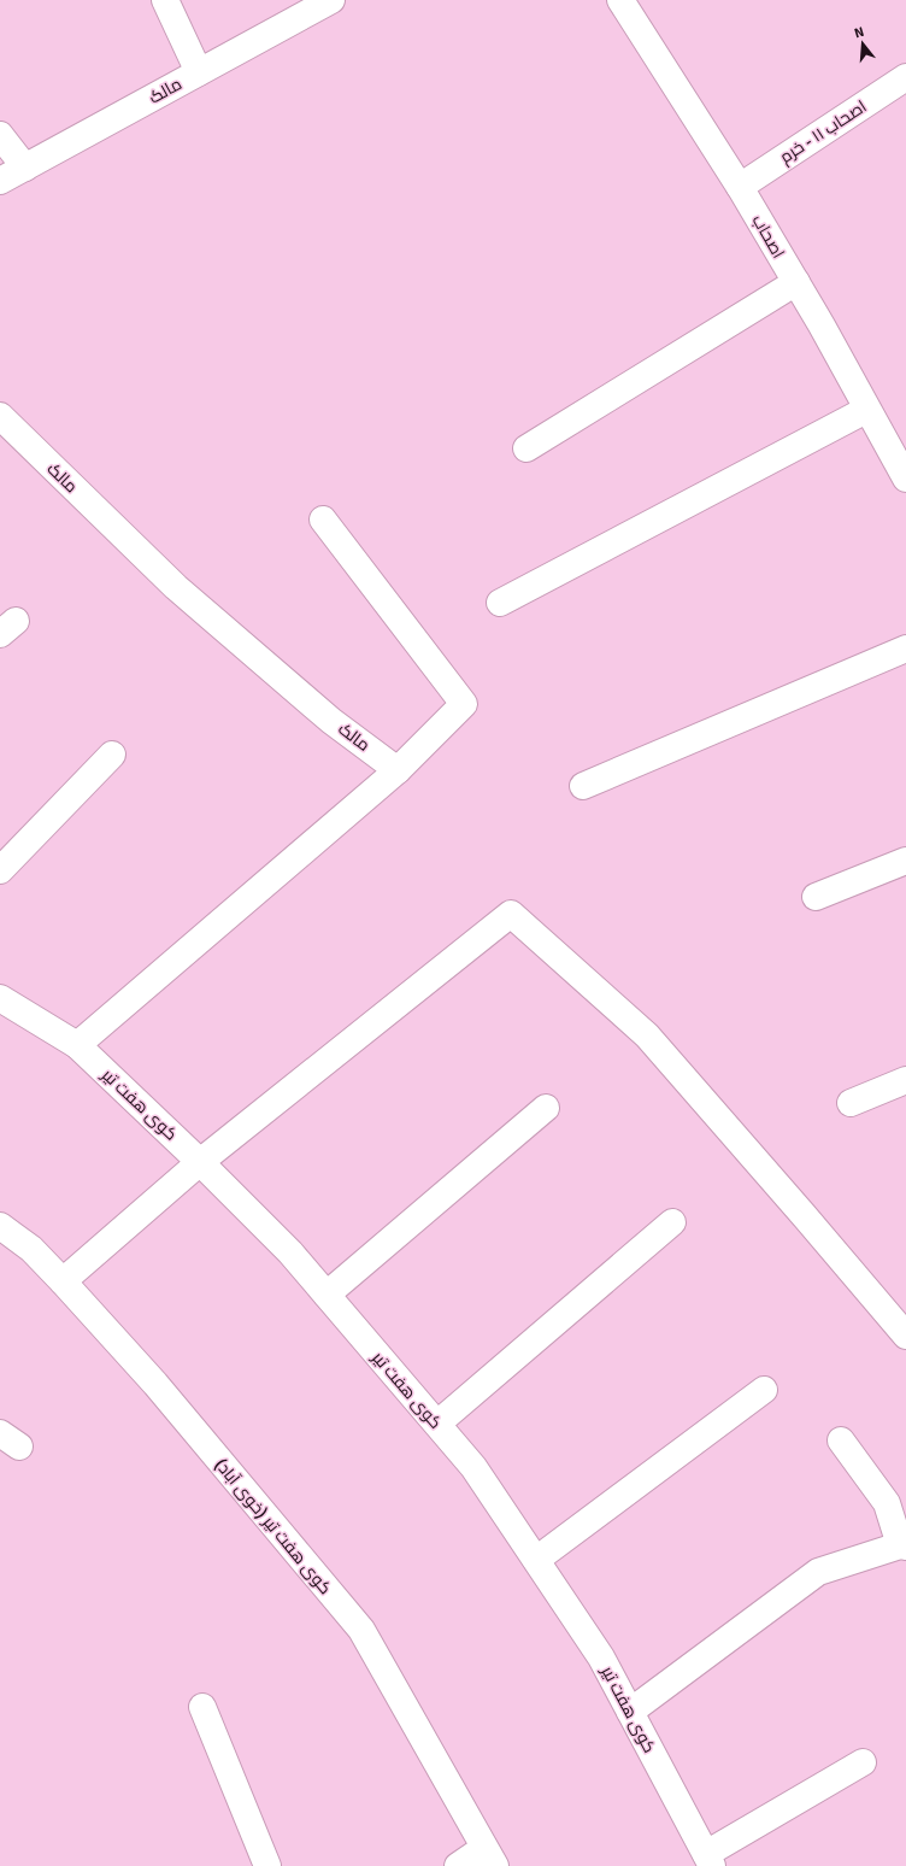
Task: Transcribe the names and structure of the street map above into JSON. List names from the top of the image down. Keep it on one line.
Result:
{"streets":{"street":["مالک","اصحاب ۱۱ - خرم","اصحاب","کوی هفت تیر","کوی هفت تیر (خوی آباد)"]},"crossings":[["اصحاب ۱۱ - خرم","اصحاب"]],"north":"top"}
